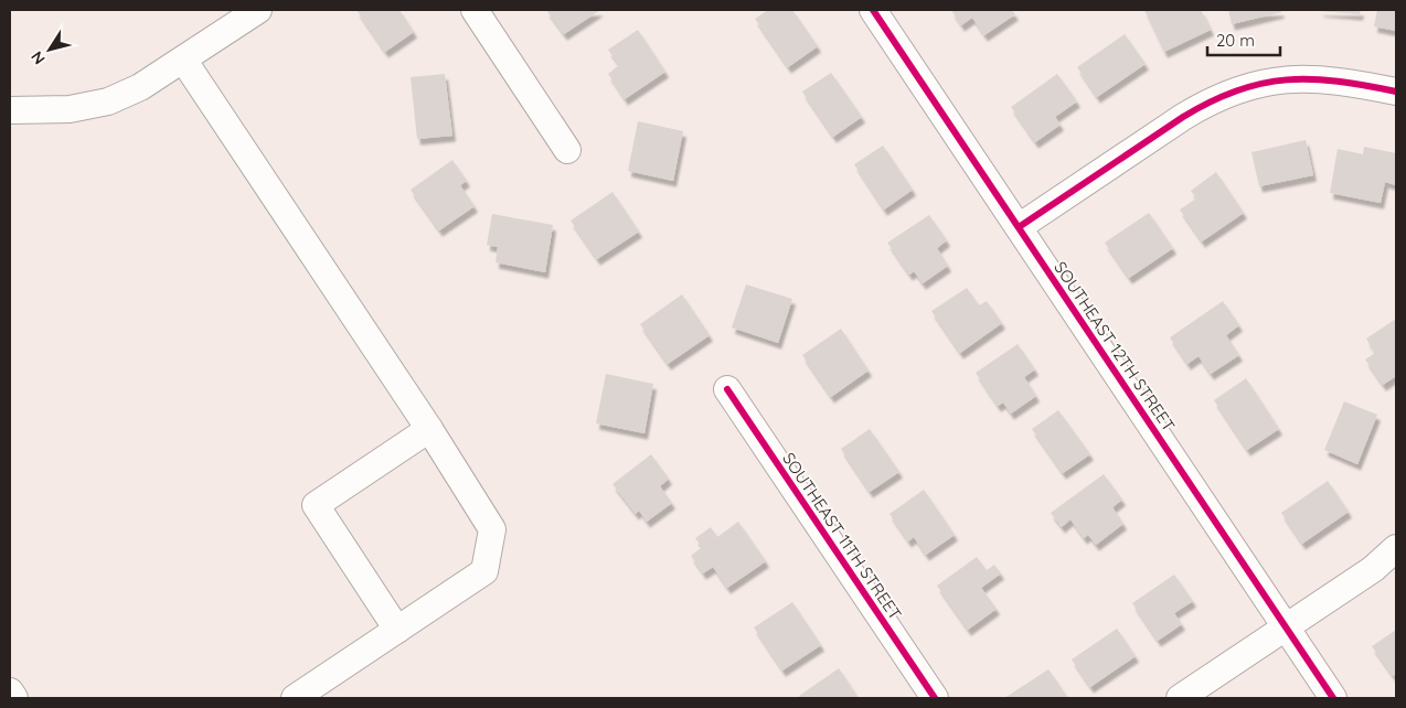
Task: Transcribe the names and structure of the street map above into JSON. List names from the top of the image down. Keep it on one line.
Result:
{"streets":{"street":["SOUTHEAST 12TH STREET","SOUTHEAST 11TH STREET"]},"scale_bar":"20 m","north":"bottom left"}
